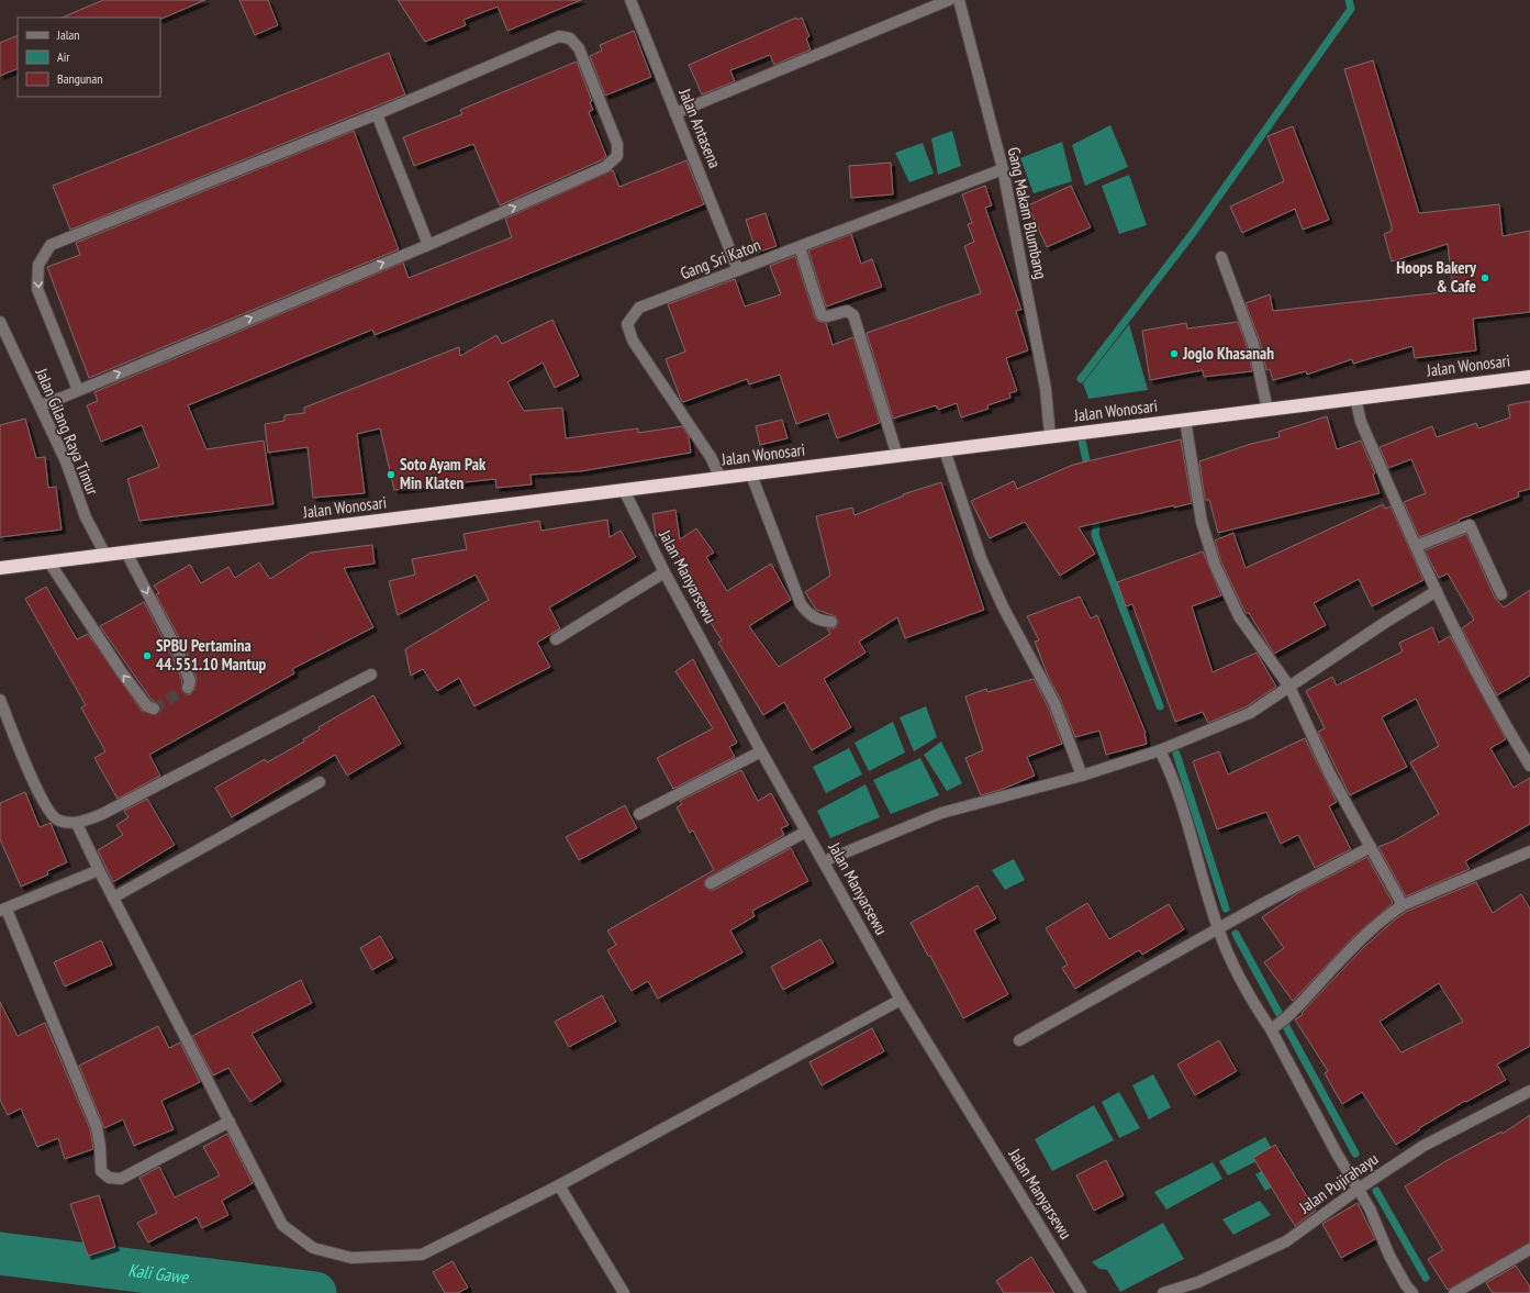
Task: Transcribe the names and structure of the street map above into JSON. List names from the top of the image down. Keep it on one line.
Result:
{"streets":{"highway":["Jalan Wonosari"],"street":["Jalan Antasena","Gang Makam Blumbang","Gang Sri Katon","Jalan Gilang Raya Timur","Jalan Manyarsewu","Jalan Pujirahayu"]},"crossings":[["Jalan Antasena","Gang Sri Katon"],["Gang Makam Blumbang","Gang Sri Katon"],["Gang Makam Blumbang","Jalan Wonosari"],["Gang Sri Katon","Jalan Wonosari"],["Jalan Wonosari","Jalan Gilang Raya Timur"],["Jalan Wonosari","Jalan Manyarsewu"]],"water":["Kali Gawe"],"places":["Hoops Bakery & Cafe","Joglo Khasanah","Soto Ayam Pak Min Klaten","SPBU Pertamina 44.551.10 Mantup"],"legend":["Jalan","Air","Bangunan"]}
